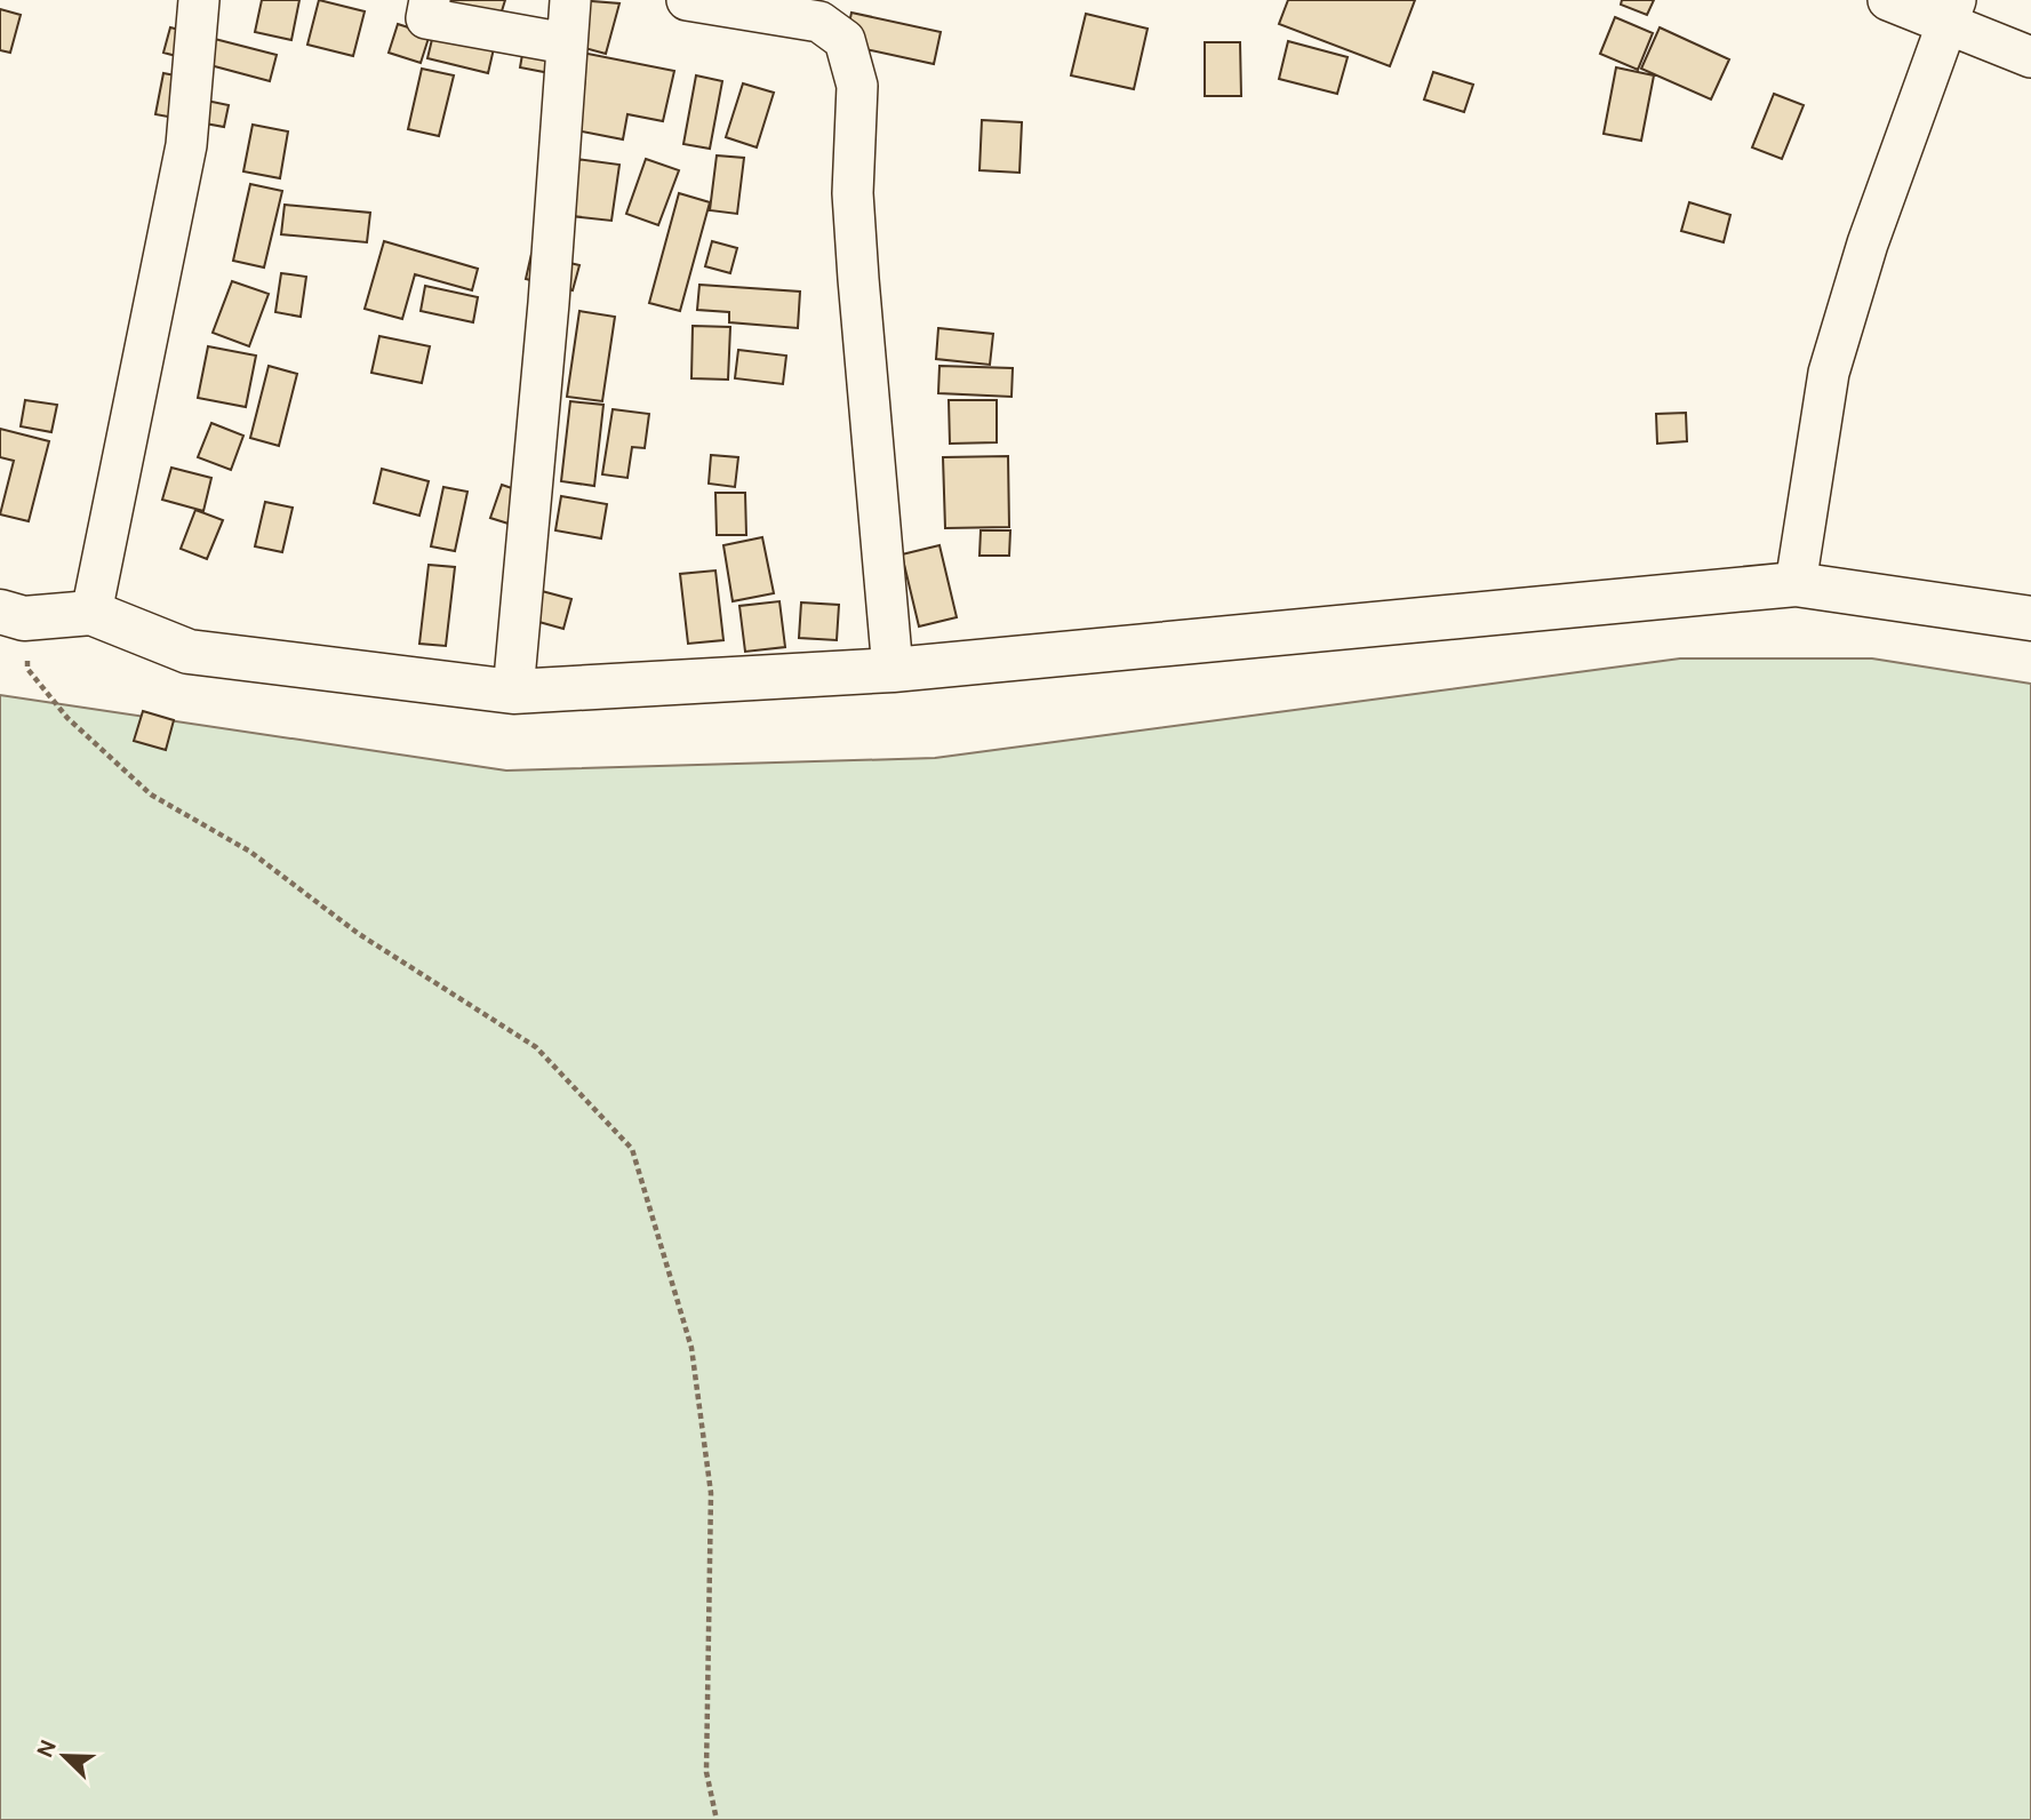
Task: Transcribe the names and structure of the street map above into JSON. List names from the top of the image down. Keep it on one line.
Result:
{"north":"top left"}
